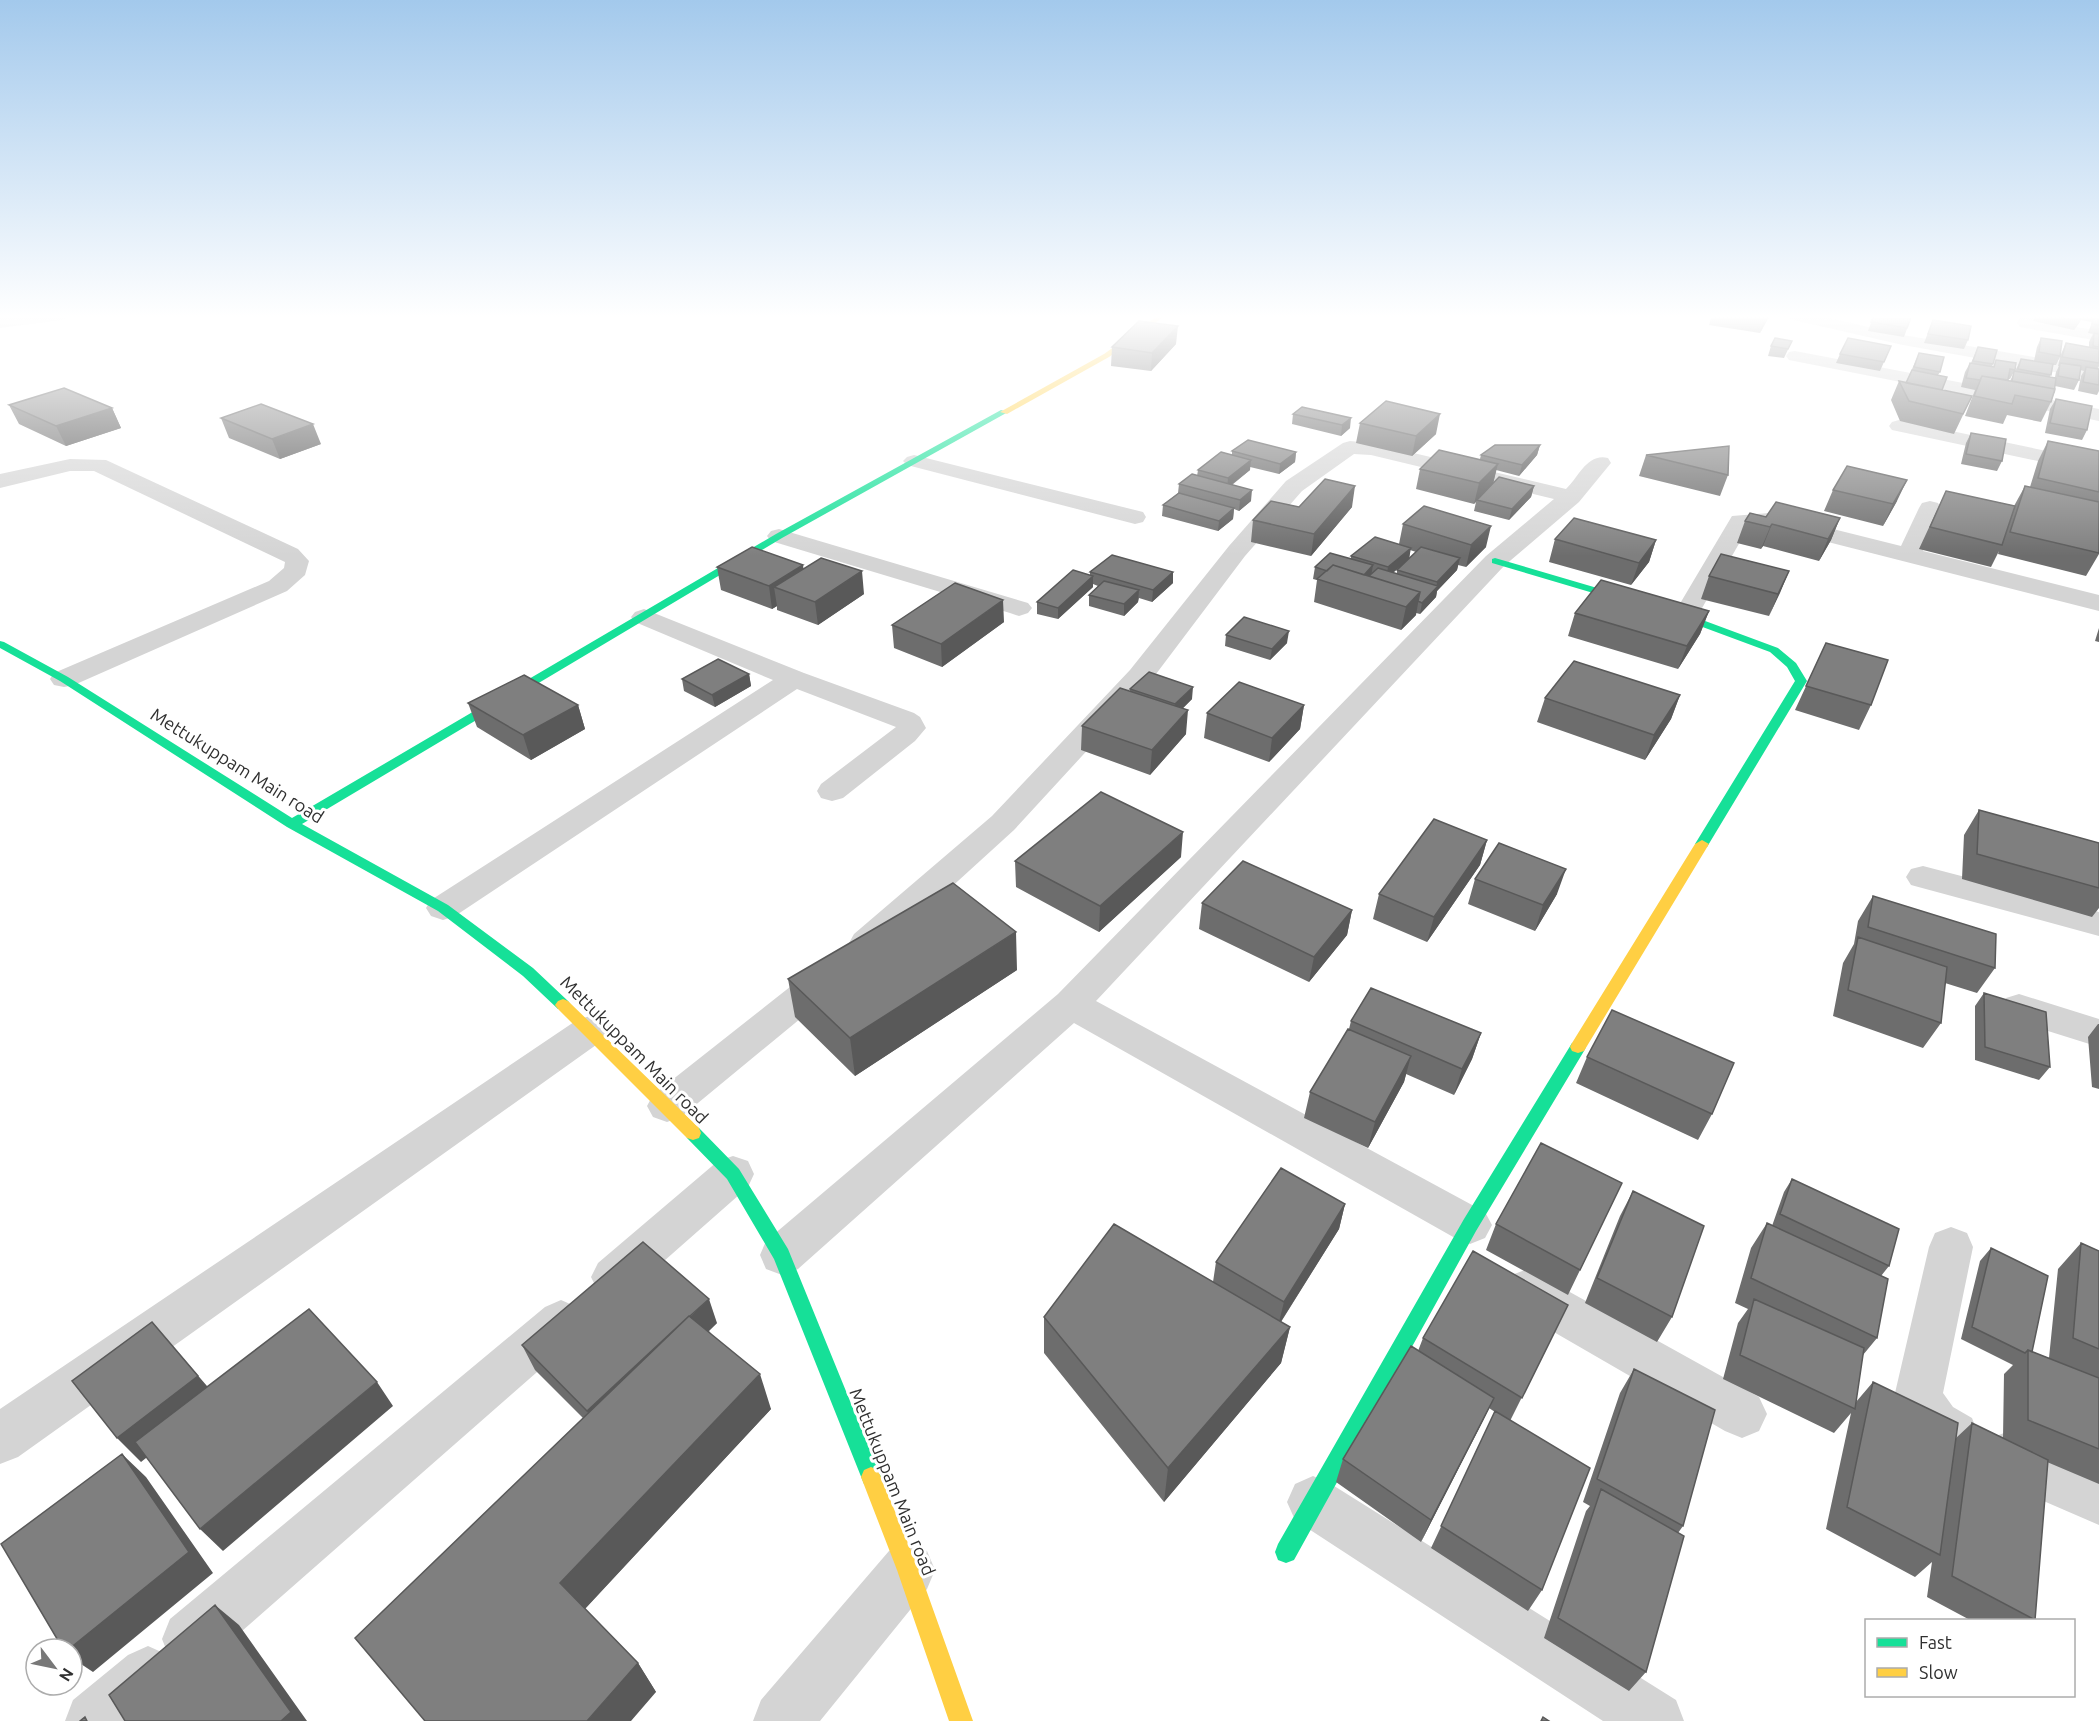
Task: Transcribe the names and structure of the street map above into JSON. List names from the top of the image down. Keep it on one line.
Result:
{"streets":{"street":["Mettukuppam Main road"]},"legend":["Fast","Slow"],"north":"bottom right"}
